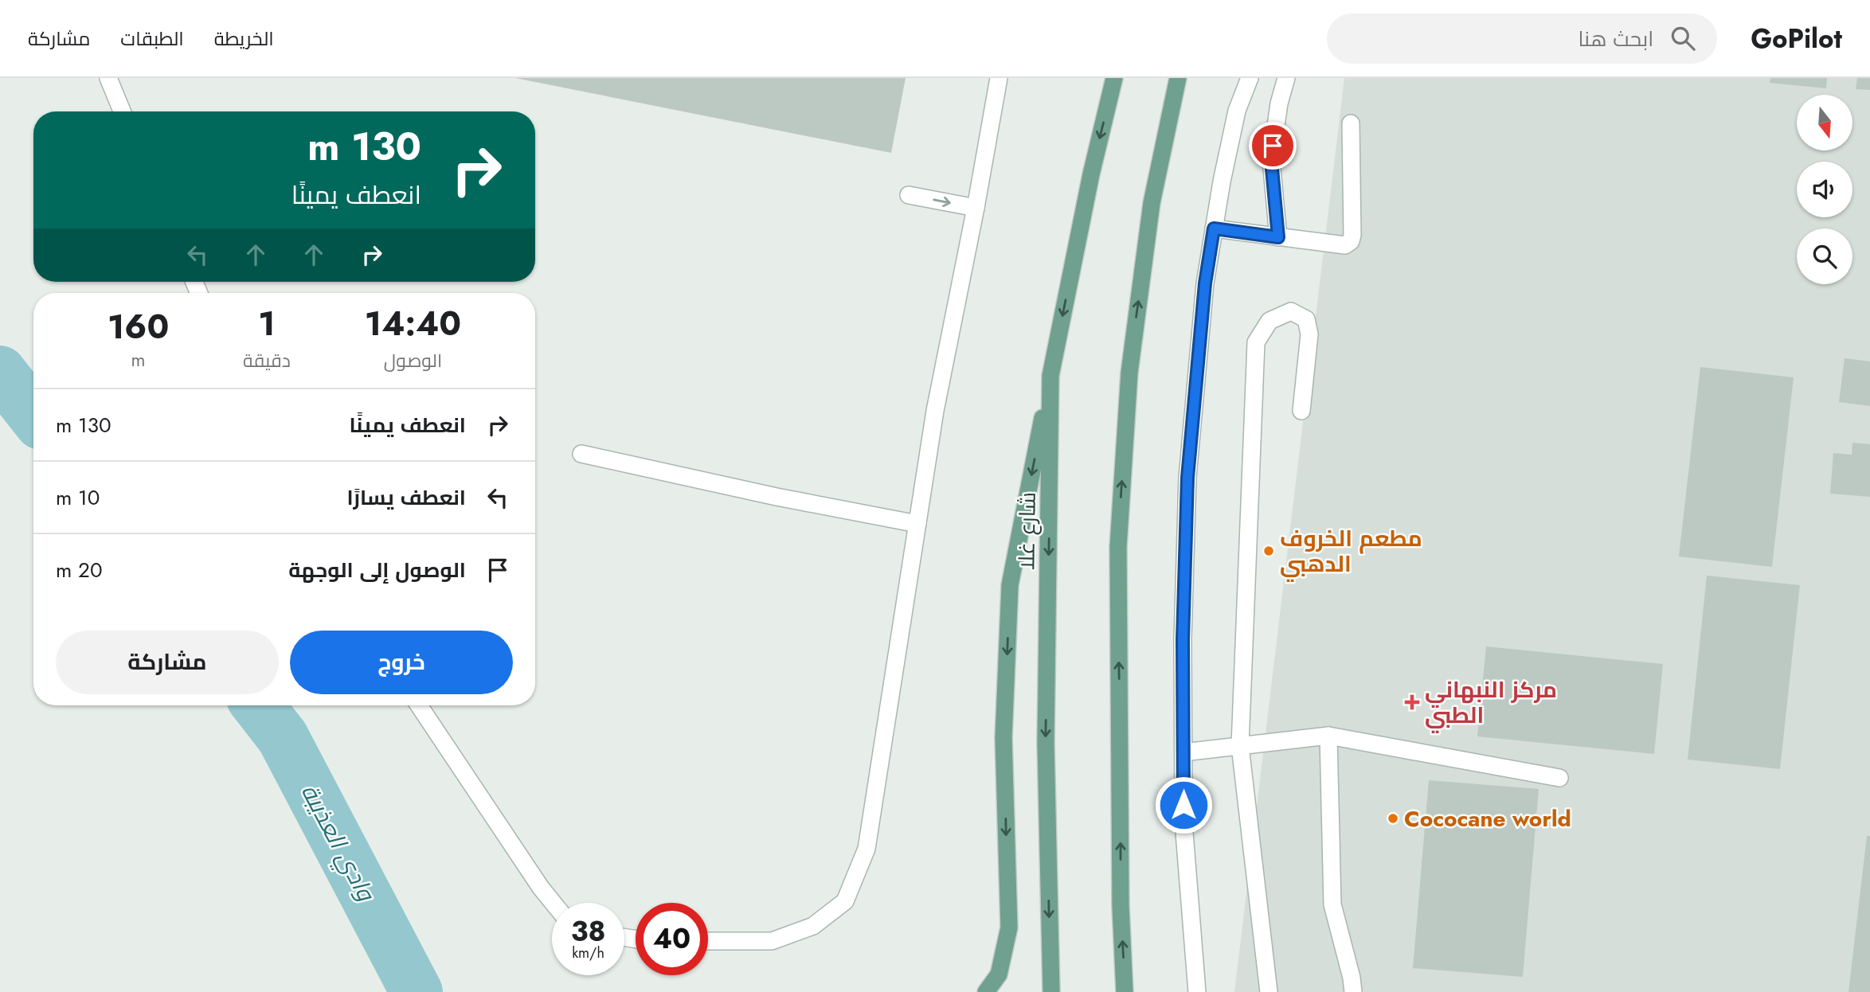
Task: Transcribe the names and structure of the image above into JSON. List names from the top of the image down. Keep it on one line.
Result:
{"streets":{"main road":["شارع غلا"]},"water":["وادي العذيبة"],"places":{"other":["مطعم الخروف الدهبي","Cococane world"],"health":["مركز النبهاني الطبي"]},"north":"bottom","page":{"header":"GoPilot","search":"ابحث هنا","nav":["الخريطة","الطبقات","مشاركة"],"turn":["130 m","انعطف يمينًا"],"eta":["14:40","الوصول","1","دقيقة","160","m"],"list":[{"name":"انعطف يمينًا","value":"130 m"},{"name":"انعطف يسارًا","value":"10 m"},{"name":"الوصول إلى الوجهة","value":"20 m"}],"buttons":["خروج","مشاركة"],"speed":"38 km/h","limit":"40"}}
